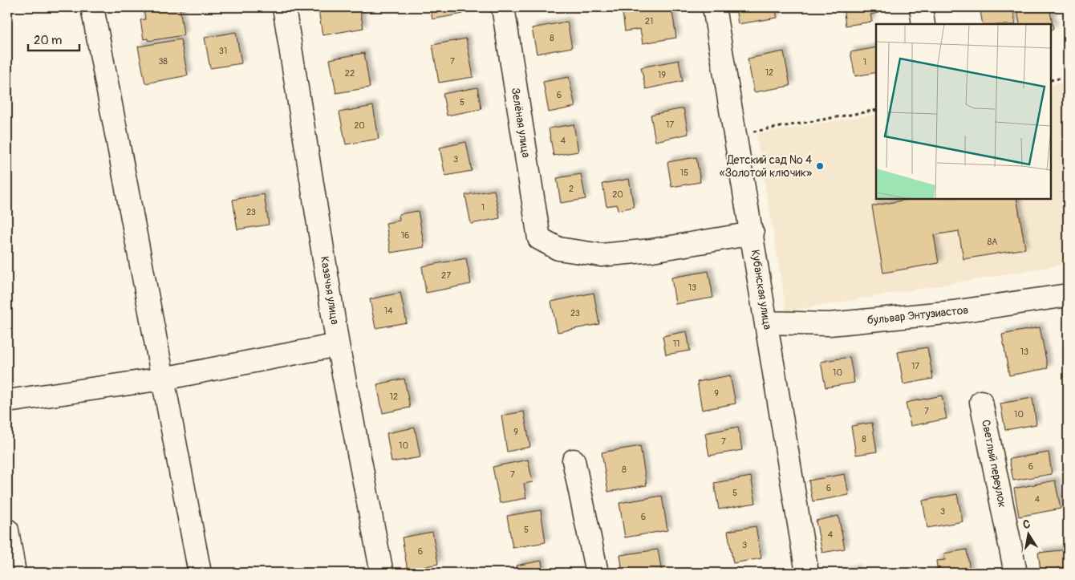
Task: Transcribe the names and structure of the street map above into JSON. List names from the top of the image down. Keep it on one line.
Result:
{"streets":{"street":["Зелёная улица","Кубанская улица","Казачья улица","бульвар Энтузиастов","Светлый переулок"]},"crossings":[["Зелёная улица","Кубанская улица"],["Кубанская улица","бульвар Энтузиастов"]],"places":["Детский сад № 4 «Золотой ключик»"],"house_numbers":["21","8","31","38","7","1","12","22","19","6","5","17","20","4","3","15","2","20","1","23","16","8А","27","13","14","23","11","13","17","10","9","12","7","10","9","8","7","10","6","8","7","6","5","4","3","6","5","4","3","6"],"scale_bar":"20 m","north":"top"}
